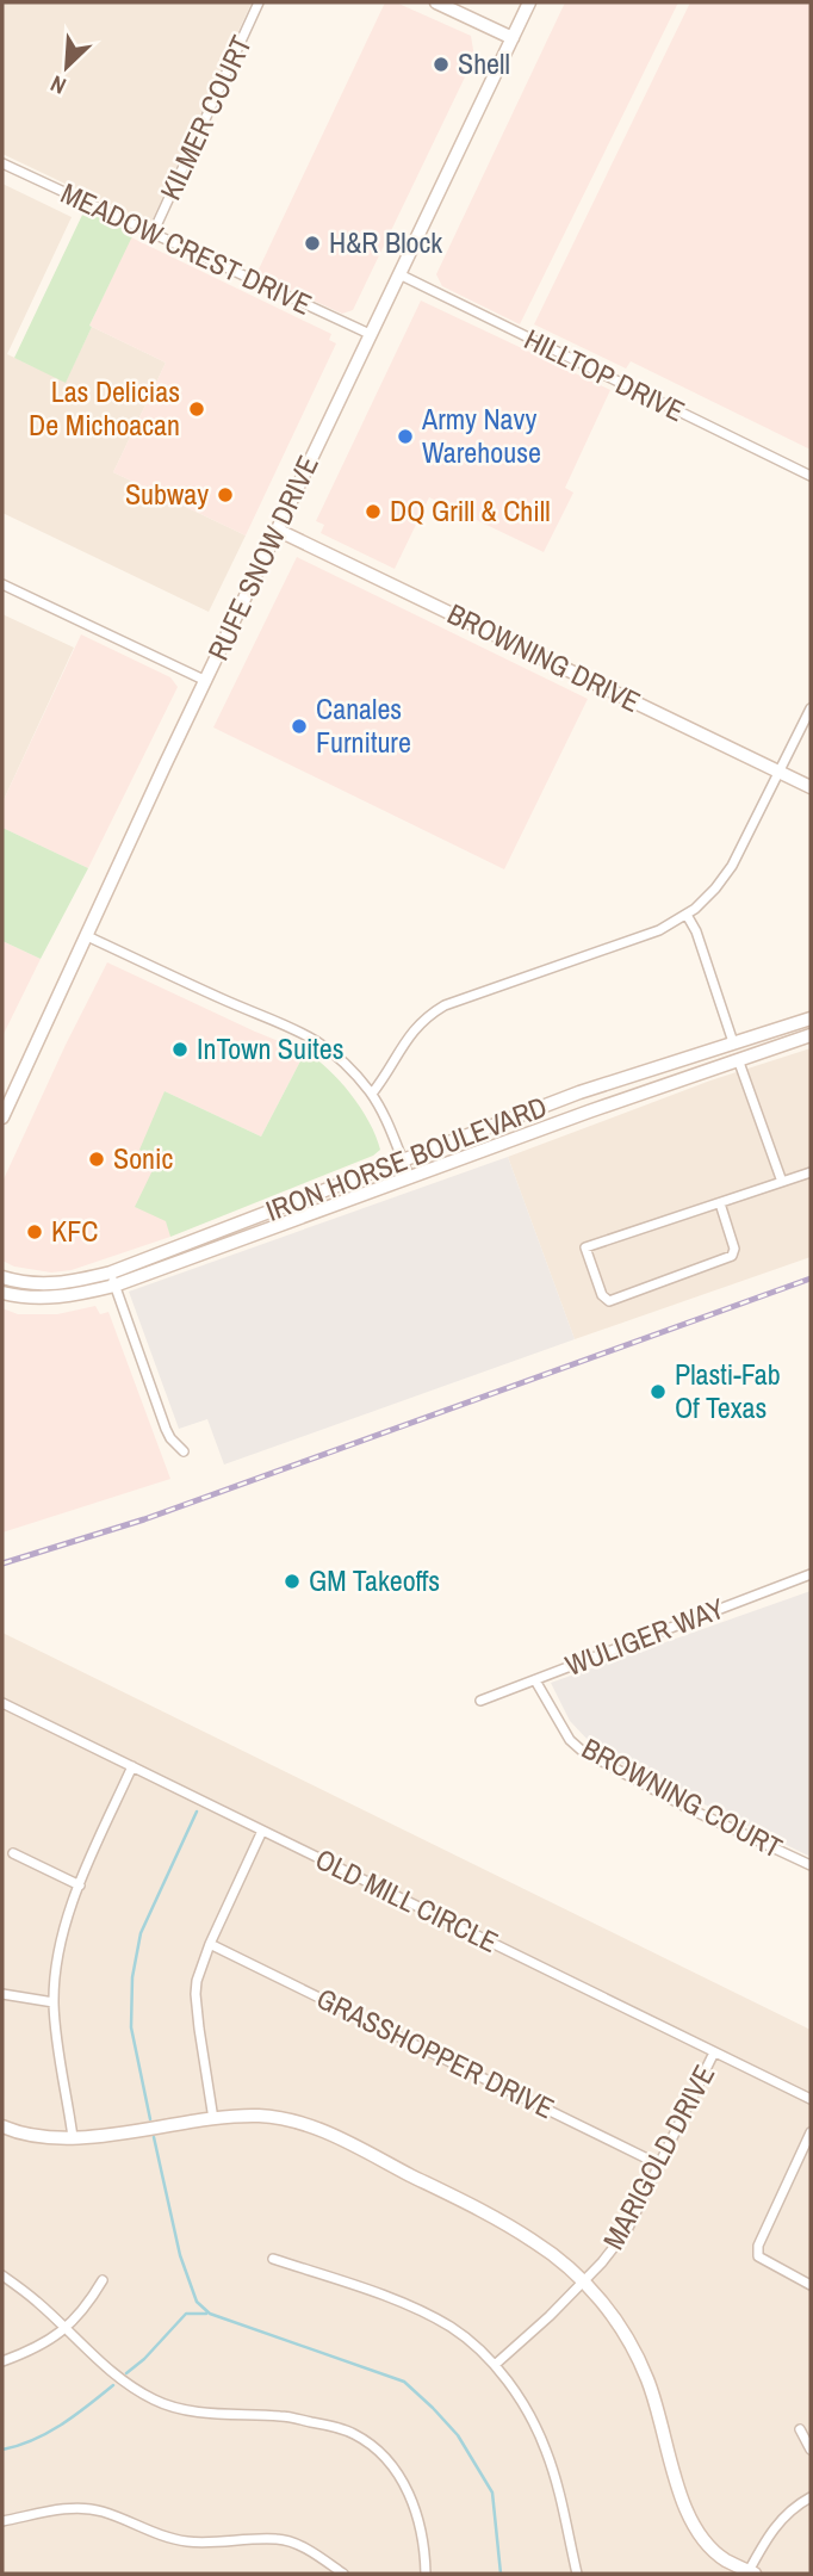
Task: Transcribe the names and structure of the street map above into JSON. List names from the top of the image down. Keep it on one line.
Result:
{"streets":{"street":["KILMER COURT","MEADOW CREST DRIVE","HILLTOP DRIVE","RUFE SNOW DRIVE","BROWNING DRIVE","IRON HORSE BOULEVARD","WULIGER WAY","BROWNING COURT","OLD MILL CIRCLE","GRASSHOPPER DRIVE","MARIGOLD DRIVE"]},"crossings":[["KILMER COURT","MEADOW CREST DRIVE"],["MEADOW CREST DRIVE","RUFE SNOW DRIVE"],["HILLTOP DRIVE","RUFE SNOW DRIVE"],["RUFE SNOW DRIVE","BROWNING DRIVE"],["WULIGER WAY","BROWNING COURT"],["OLD MILL CIRCLE","MARIGOLD DRIVE"],["GRASSHOPPER DRIVE","MARIGOLD DRIVE"]],"places":["Shell","H&R Block","Las Delicias De Michoacan","Army Navy Warehouse","Subway","DQ Grill & Chill","Canales Furniture","InTown Suites","Sonic","KFC","Plasti-Fab Of Texas","GM Takeoffs"],"north":"bottom left"}
